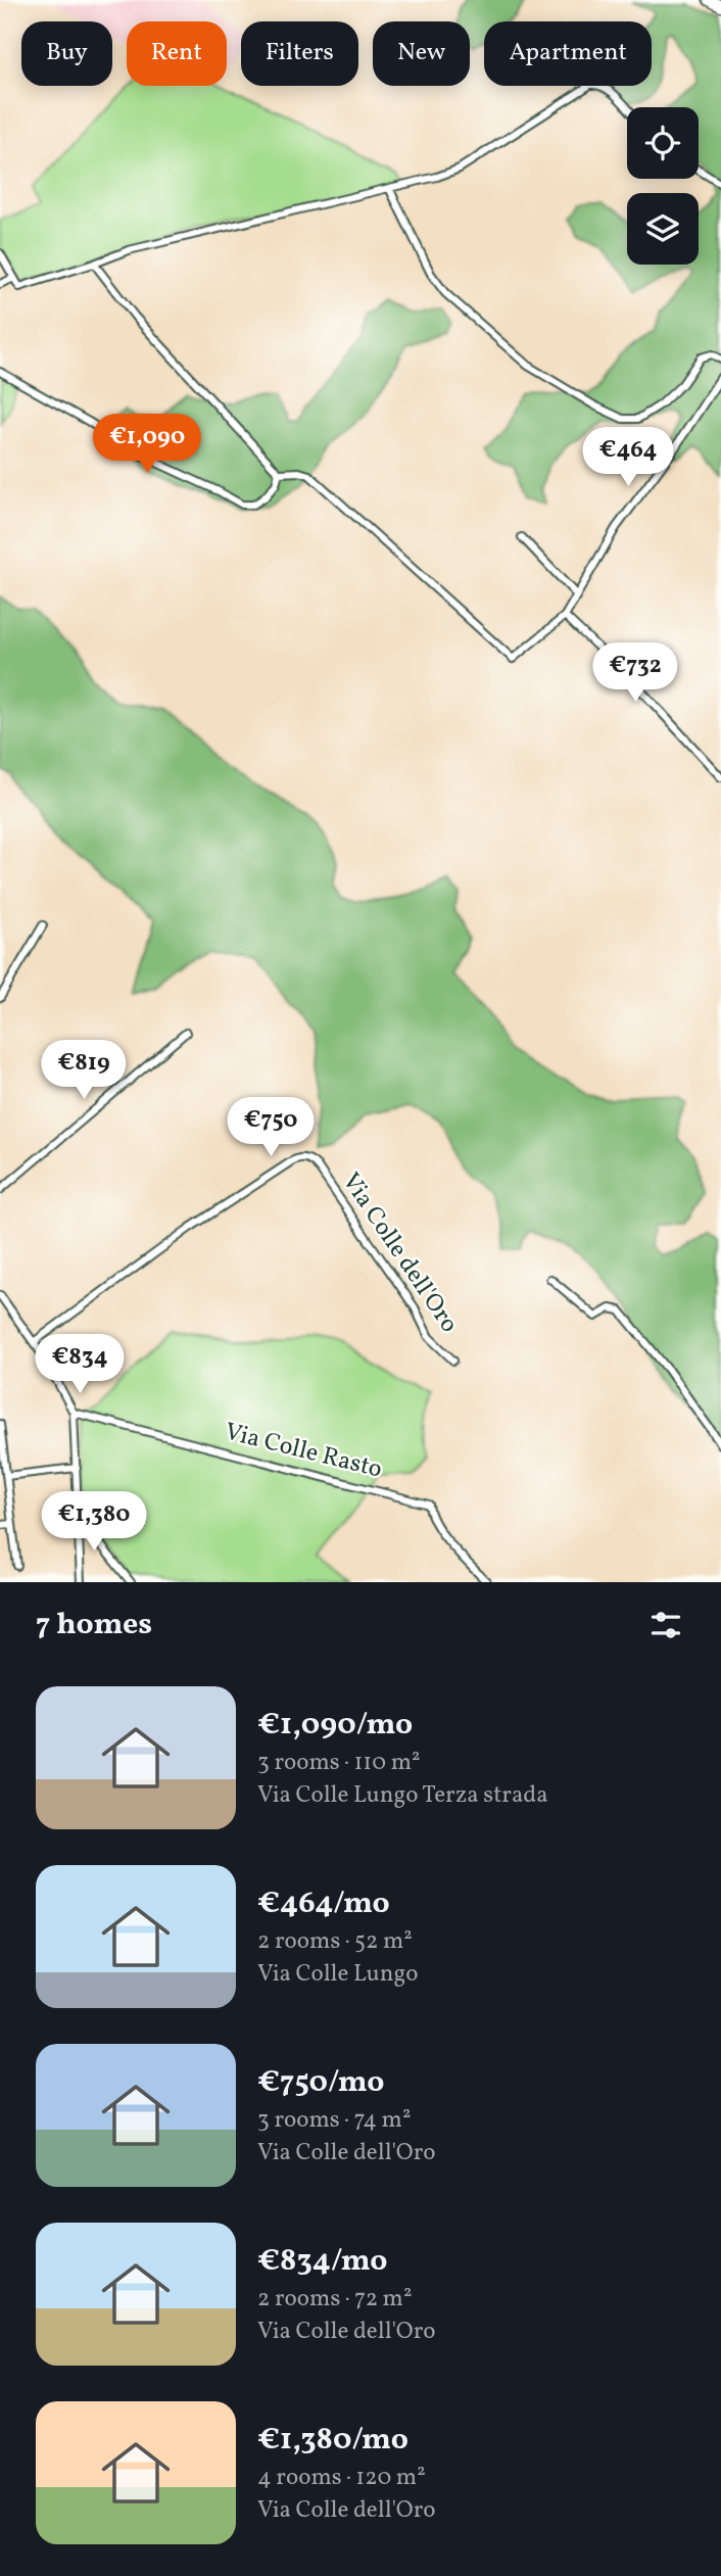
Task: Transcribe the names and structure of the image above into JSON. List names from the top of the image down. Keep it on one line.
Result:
{"streets":{"street":["Via Colle dell'Oro","Via Colle Rasto"]},"page":{"chip":["Buy","Rent","Filters","New","Apartment"],"price":["€1,090","€464","€732","€819","€750","€834","€1,380"],"heading":"7 homes","list":[{"name":"€1,090/mo","note":"3 rooms · 110 m² · Via Colle Lungo Terza strada"},{"name":"€464/mo","note":"2 rooms · 52 m² · Via Colle Lungo"},{"name":"€750/mo","note":"3 rooms · 74 m² · Via Colle dell'Oro"},{"name":"€834/mo","note":"2 rooms · 72 m² · Via Colle dell'Oro"},{"name":"€1,380/mo","note":"4 rooms · 120 m² · Via Colle dell'Oro"}]}}
